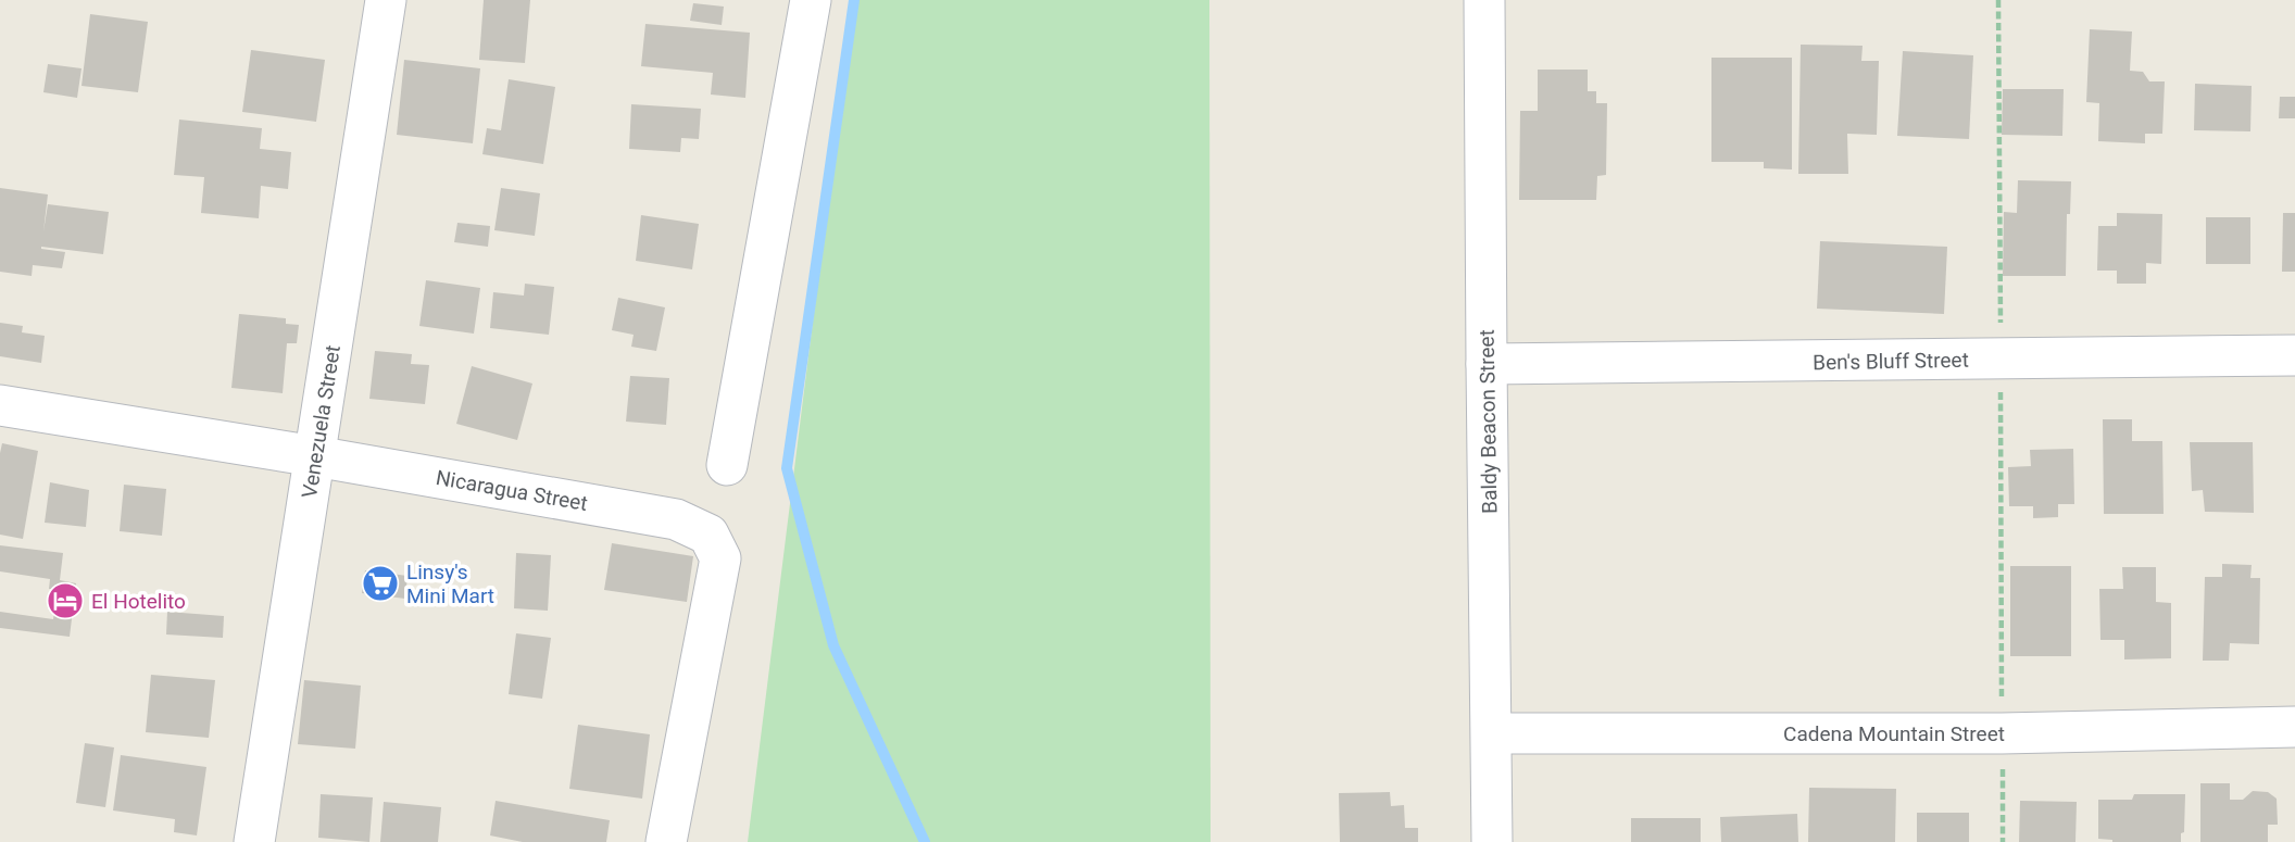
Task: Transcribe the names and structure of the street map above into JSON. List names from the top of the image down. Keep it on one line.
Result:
{"streets":{"street":["Ben's Bluff Street","Venezuela Street","Baldy Beacon Street","Nicaragua Street","Cadena Mountain Street"]},"crossings":[["Ben's Bluff Street","Baldy Beacon Street"],["Venezuela Street","Nicaragua Street"],["Baldy Beacon Street","Cadena Mountain Street"]],"places":{"supermarket":["Linsy's Mini Mart"],"hotel":["El Hotelito"]}}
